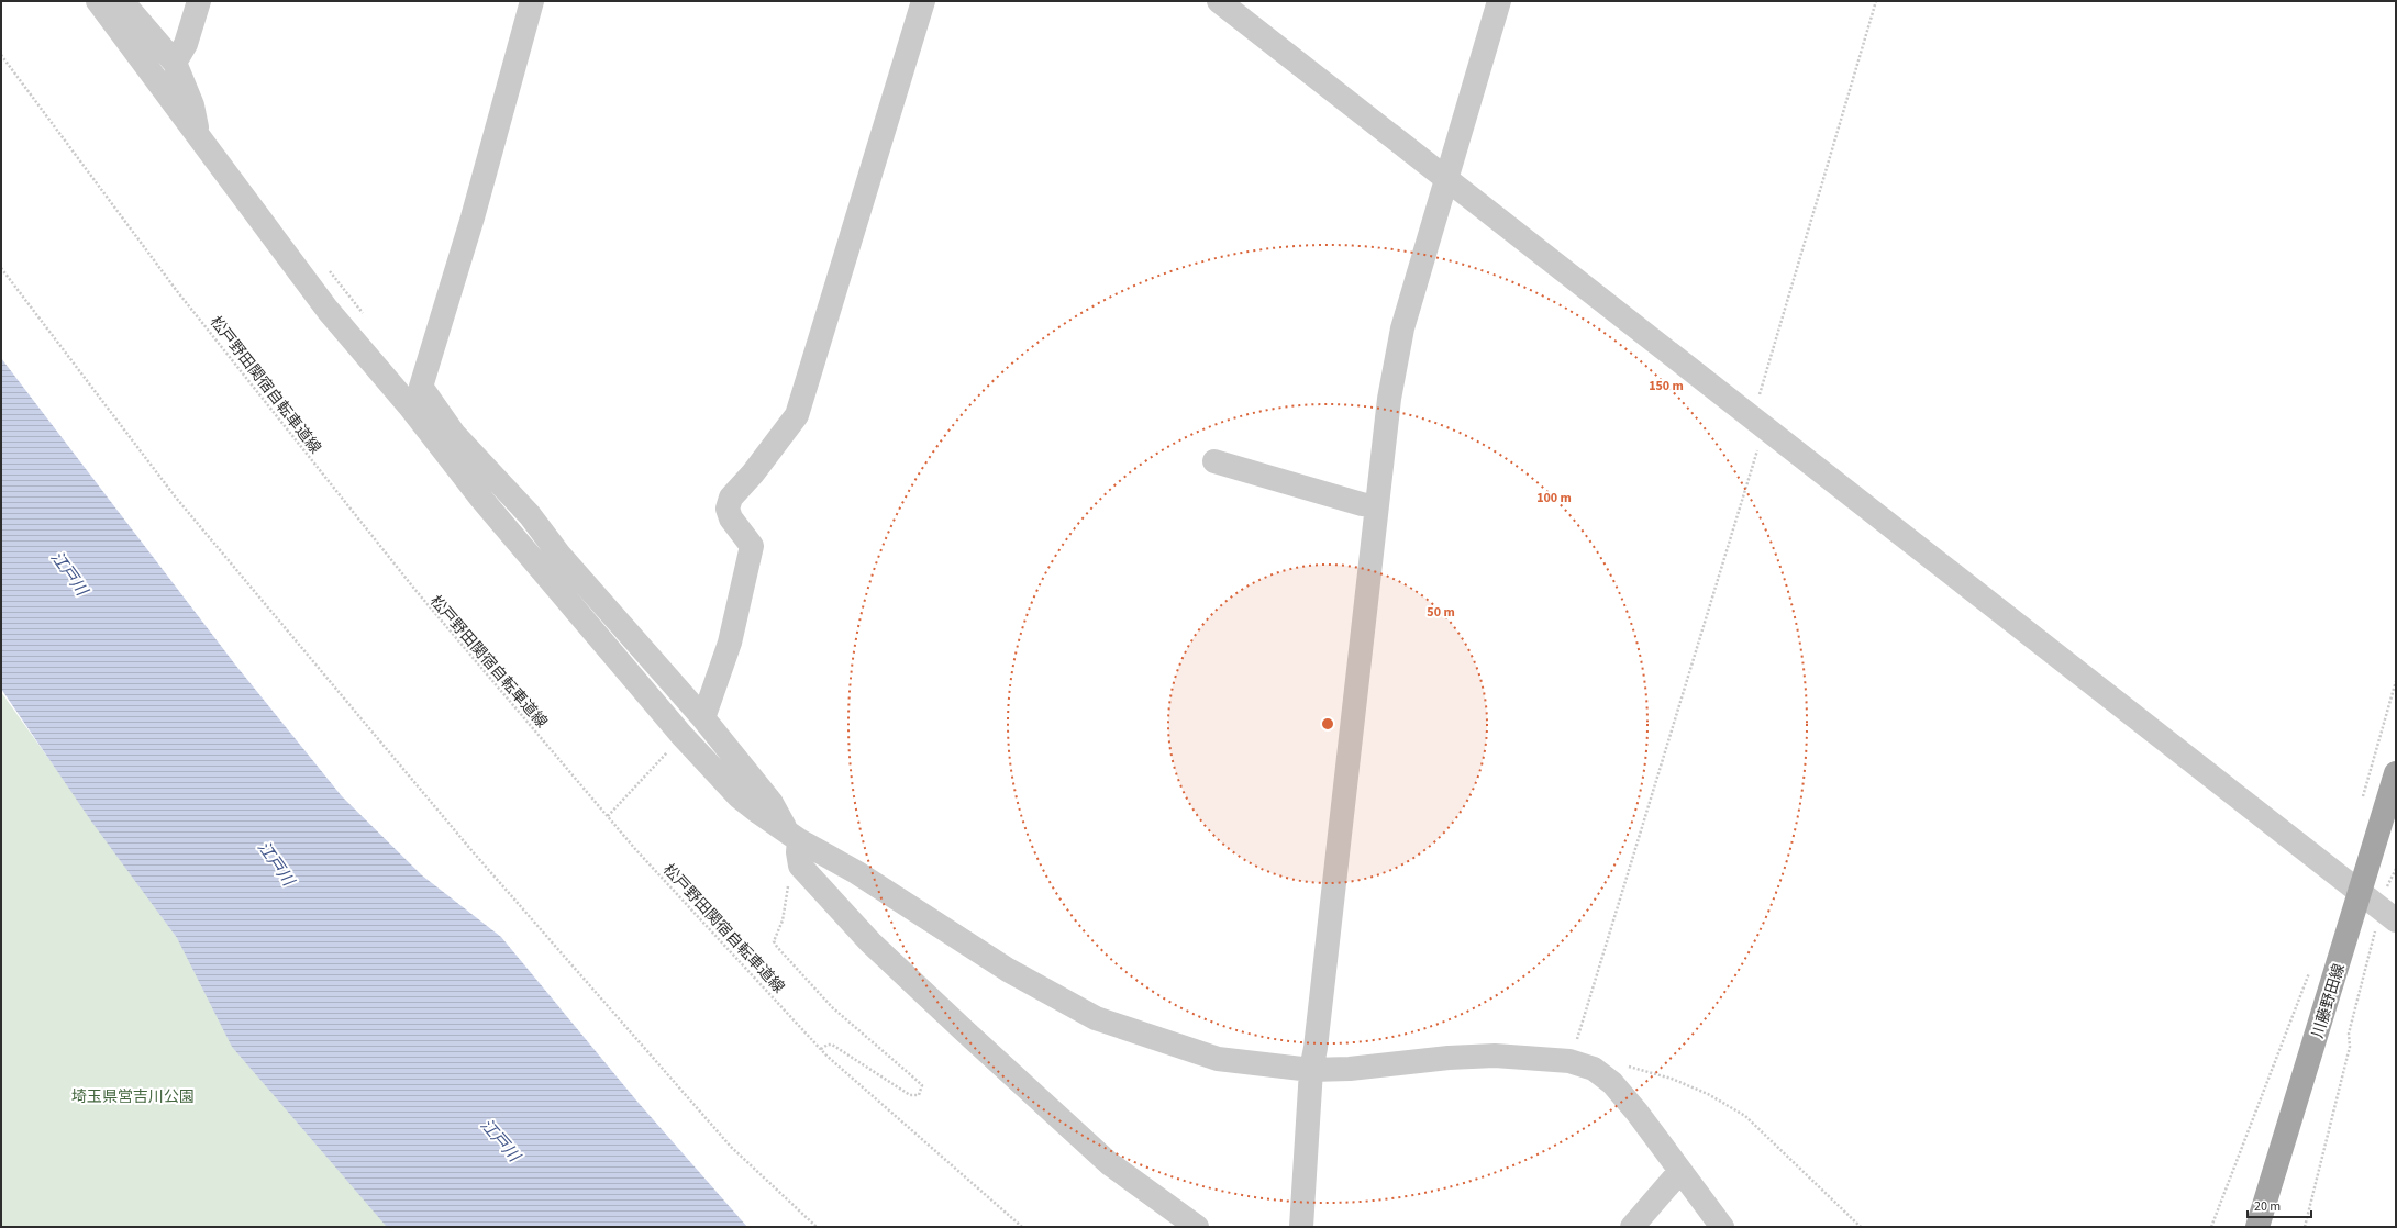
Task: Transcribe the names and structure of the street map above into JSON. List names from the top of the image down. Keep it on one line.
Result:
{"streets":{"main road":["川藤野田線"],"path":["松戸野田関宿自転車道線"]},"water":["江戸川"],"parks":["埼玉県営吉川公園"],"scale_bar":"20 m","rings":["150 m","100 m","50 m"]}
